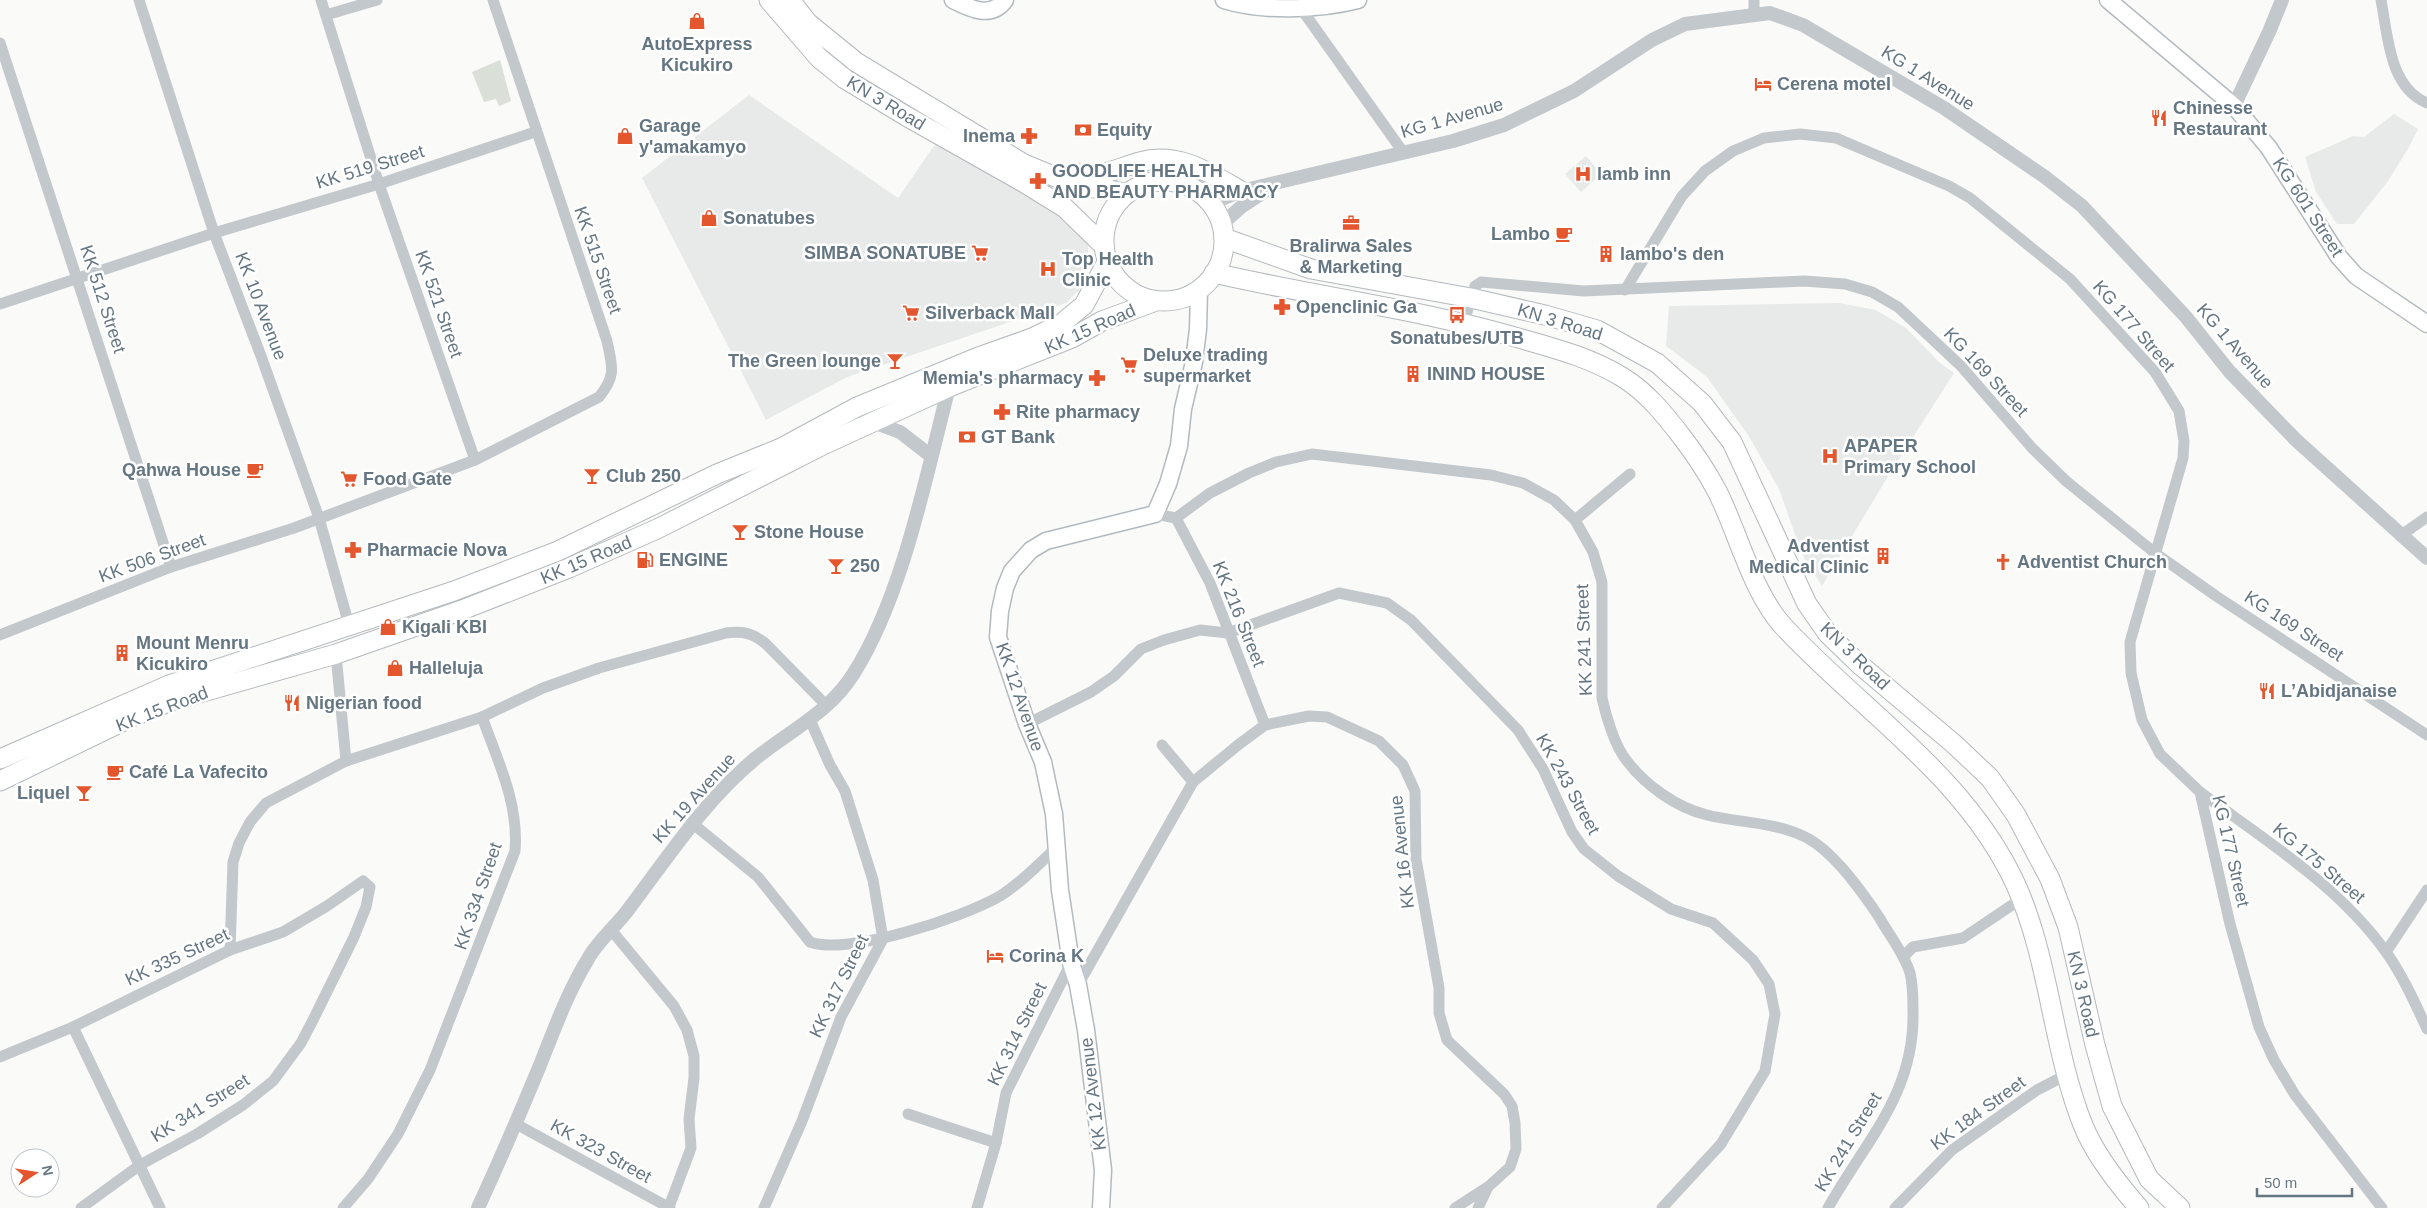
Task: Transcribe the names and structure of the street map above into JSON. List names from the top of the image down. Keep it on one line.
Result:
{"streets":{"highway":["KN 3 Road","KK 15 Road"],"main road":["KG 601 Street","KK 12 Avenue"],"street":["KG 1 Avenue","KK 519 Street","KK 515 Street","KK 512 Street","KK 521 Street","KK 10 Avenue","KG 177 Street","KG 169 Street","KK 506 Street","KK 216 Street","KK 241 Street","KK 243 Street","KK 19 Avenue","KK 16 Avenue","KG 175 Street","KK 334 Street","KK 335 Street","KK 317 Street","KK 314 Street","KK 341 Street","KK 184 Street","KK 323 Street"]},"crossings":[["KG 1 Avenue","KN 3 Road"],["KG 1 Avenue","KK 15 Road"],["KN 3 Road","KK 15 Road"],["KN 3 Road","KG 169 Street"],["KN 3 Road","KK 184 Street"],["KK 519 Street","KK 515 Street"],["KK 519 Street","KK 512 Street"],["KK 519 Street","KK 521 Street"],["KK 519 Street","KK 10 Avenue"],["KK 515 Street","KK 521 Street"],["KK 512 Street","KK 506 Street"],["KK 10 Avenue","KK 15 Road"],["KK 10 Avenue","KK 506 Street"],["KG 177 Street","KG 169 Street"],["KG 177 Street","KG 175 Street"],["KK 15 Road","KK 19 Avenue"],["KK 216 Street","KK 241 Street"],["KK 216 Street","KK 243 Street"],["KK 216 Street","KK 16 Avenue"],["KK 12 Avenue","KK 243 Street"],["KK 12 Avenue","KK 16 Avenue"],["KK 12 Avenue","KK 314 Street"],["KK 19 Avenue","KK 317 Street"],["KK 19 Avenue","KK 323 Street"],["KK 335 Street","KK 341 Street"]],"places":{"shop":["AutoExpress Kicukiro","Garage y'amakamyo","Sonatubes","Kigali KBI","Halleluja"],"hotel":["Cerena motel","Corina K"],"restaurant":["Chinesse Restaurant","L’Abidjanaise","Nigerian food"],"bank":["Equity","GT Bank"],"pharmacy":["Inema","GOODLIFE HEALTH AND BEAUTY PHARMACY","Openclinic Ga","Memia's pharmacy","Rite pharmacy","Pharmacie Nova"],"hospital":["lamb inn","Top Health Clinic","APAPER Primary School"],"office":["Bralirwa Sales & Marketing"],"cafe":["Lambo","Qahwa House","Café La Vafecito"],"supermarket":["SIMBA SONATUBE","Silverback Mall","Deluxe trading supermarket","Food Gate"],"building":["lambo's den","ININD HOUSE","Adventist Medical Clinic","Mount Menru Kicukiro"],"bus stop":["Sonatubes/UTB"],"bar":["The Green lounge","Club 250","Stone House","250","Liquel"],"fuel station":["ENGINE"],"church":["Adventist Church"]},"scale_bar":"50 m","north":"right"}
